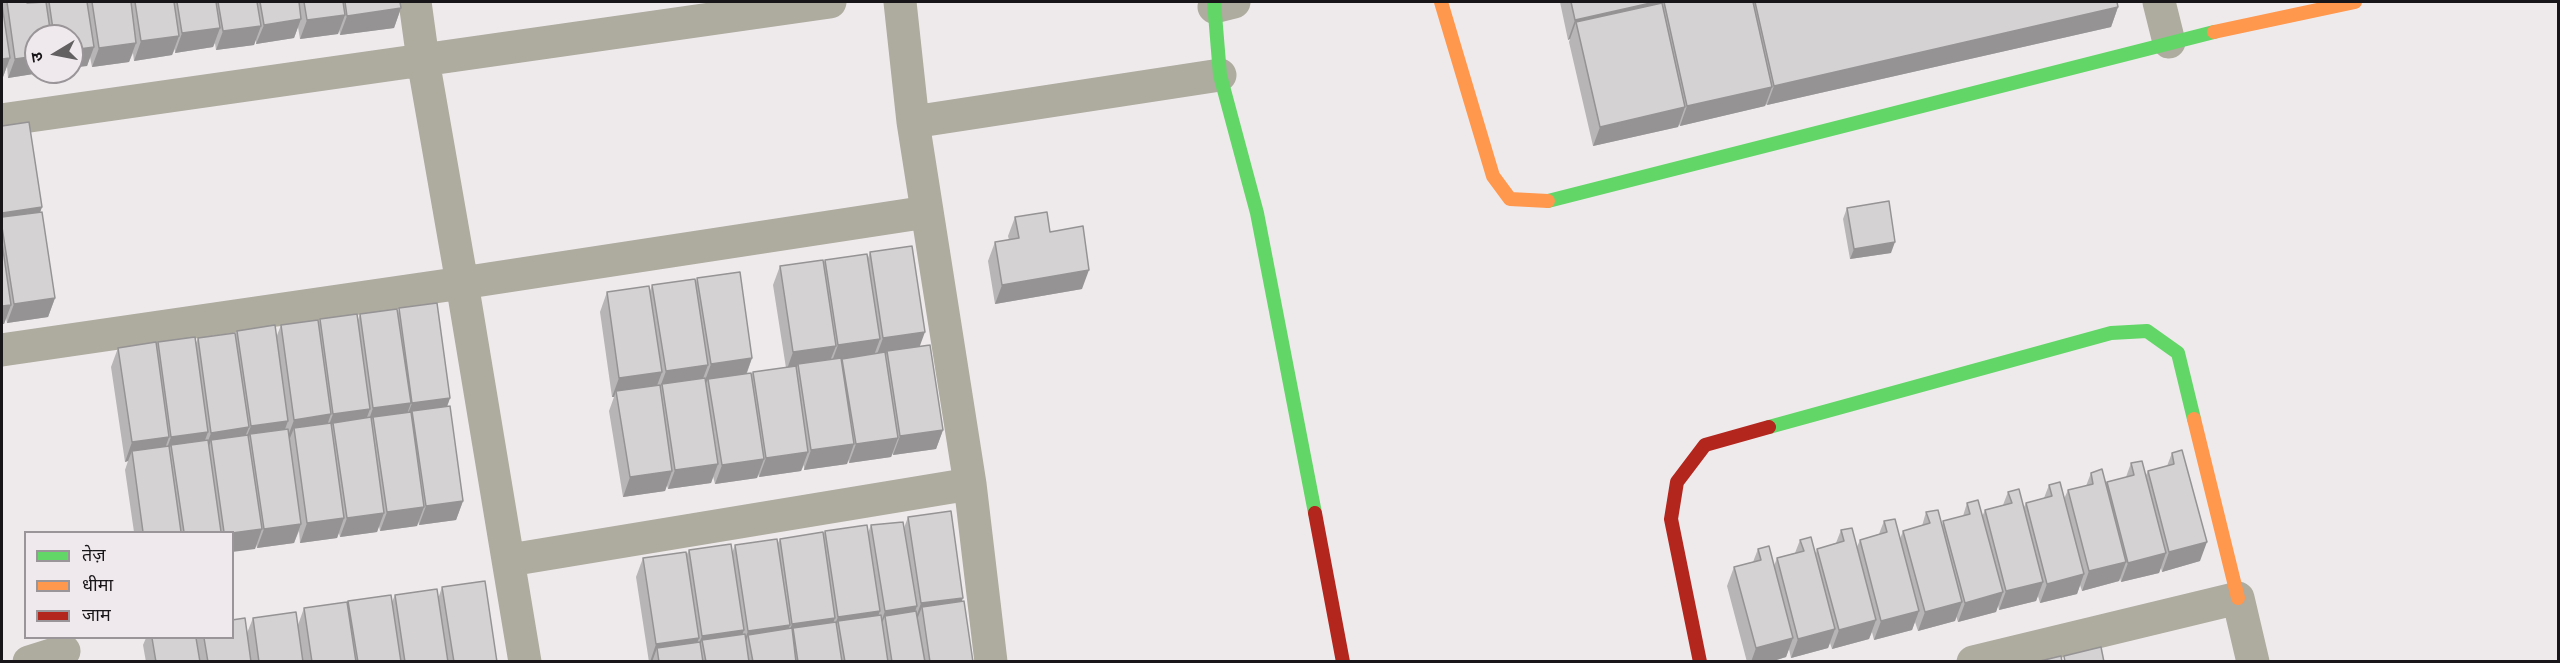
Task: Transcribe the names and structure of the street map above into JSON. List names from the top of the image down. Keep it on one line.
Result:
{"legend":["तेज़","धीमा","जाम"],"north":"left"}
